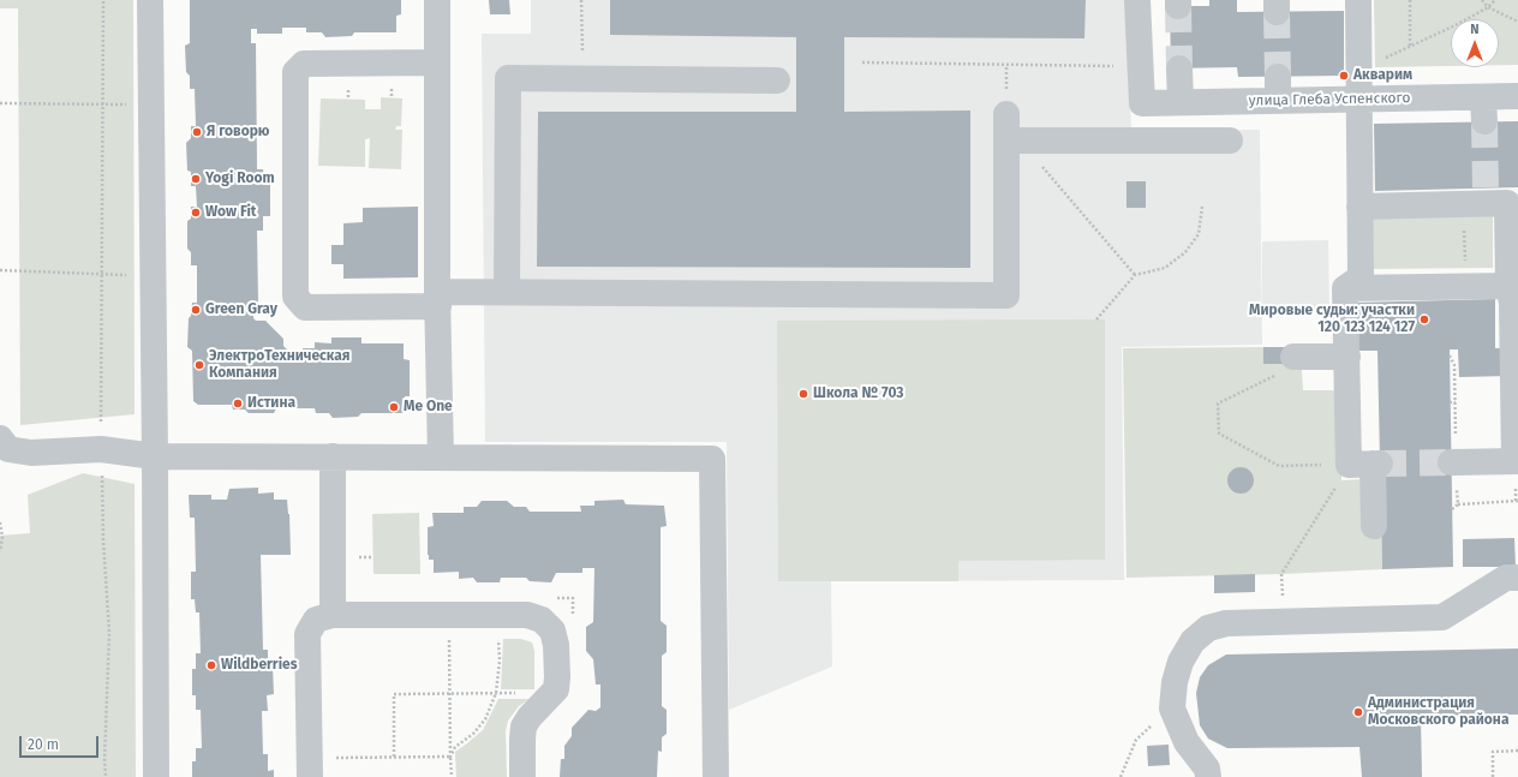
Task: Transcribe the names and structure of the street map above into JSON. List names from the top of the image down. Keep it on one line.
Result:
{"streets":{"street":["улица Глеба Успенского"]},"places":["Акварим","Я говорю","Yogi Room","Wow Fit","Green Gray","Мировые судьи: участки 120 123 124 127","ЭлектроТехническая Компания","Школа № 703","Истина","Me One","Wildberries","Администрация Московского района"],"scale_bar":"20 m","north":"top"}
